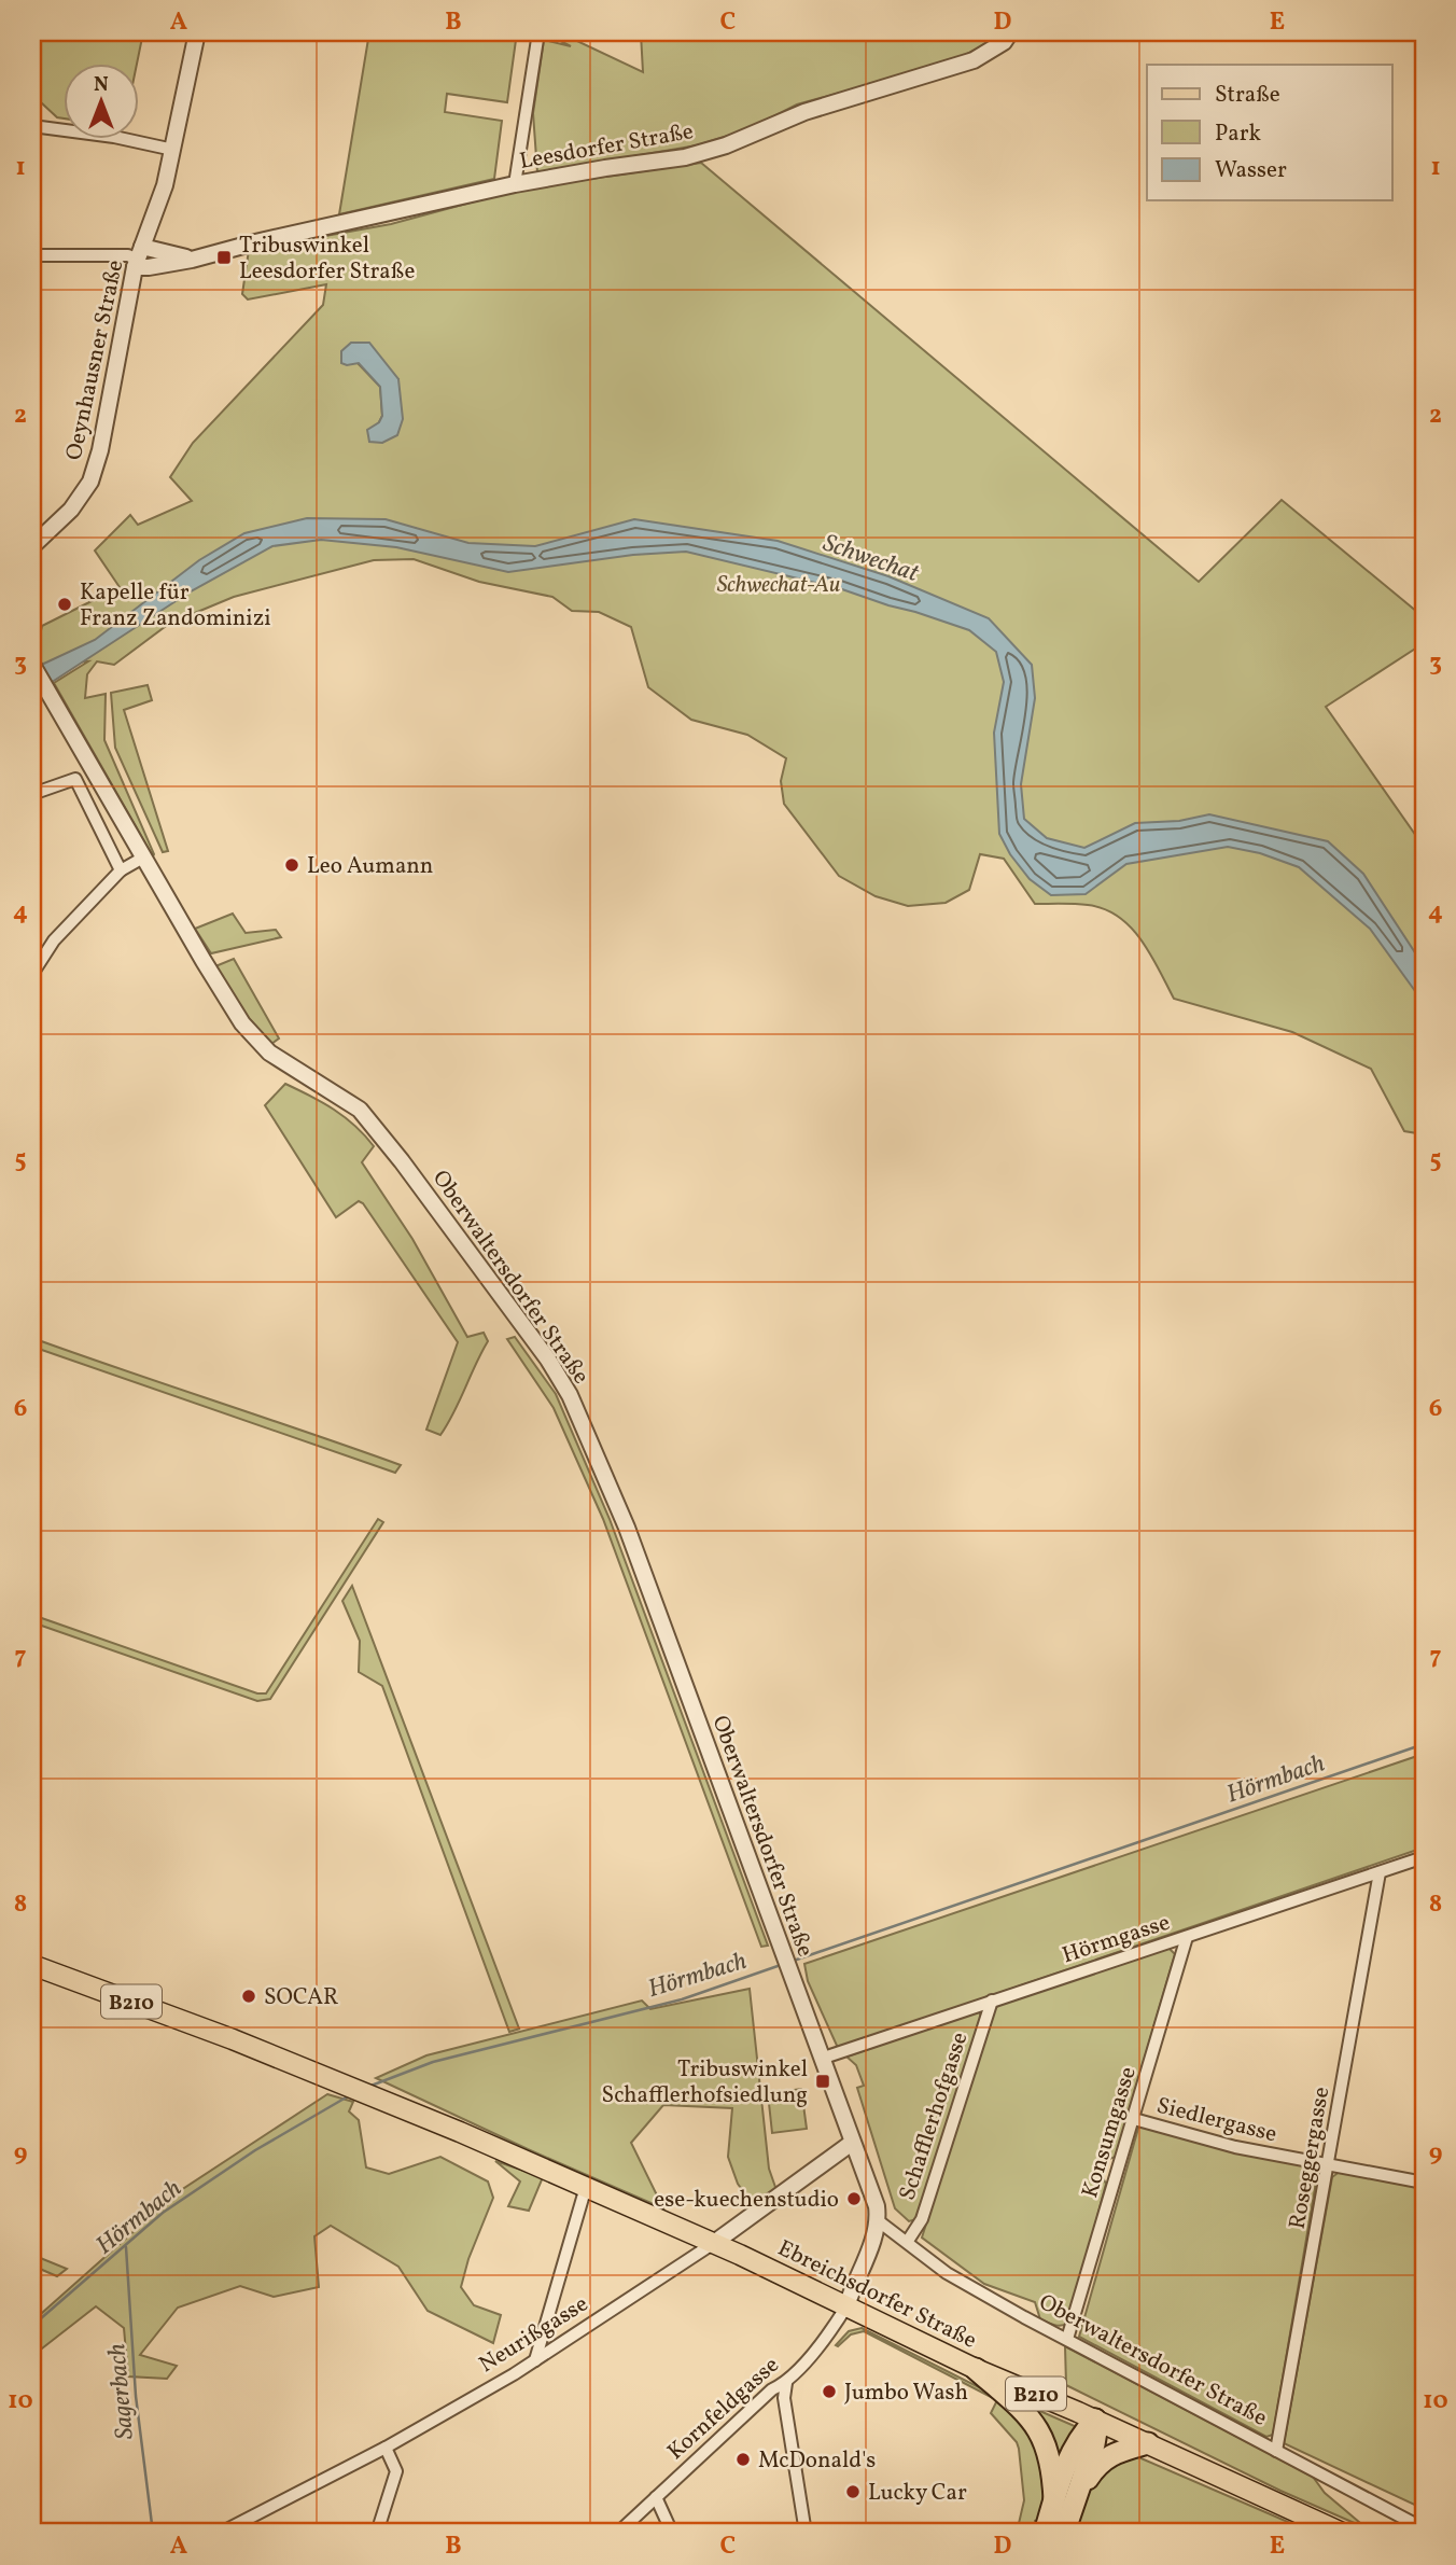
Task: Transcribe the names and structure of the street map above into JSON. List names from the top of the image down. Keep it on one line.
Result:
{"streets":{"main road":["B210","Ebreichsdorfer Straße"],"street":["Leesdorfer Straße","Oeynhausner Straße","Oberwaltersdorfer Straße","Hörmgasse","Schafflerhofgasse","Siedlergasse","Konsumgasse","Roseggergasse","Neurißgasse","Kornfeldgasse"]},"crossings":[["Leesdorfer Straße","Oeynhausner Straße"],["Oberwaltersdorfer Straße","Hörmgasse"],["Oberwaltersdorfer Straße","Schafflerhofgasse"],["Oberwaltersdorfer Straße","Konsumgasse"],["Oberwaltersdorfer Straße","Roseggergasse"],["Oberwaltersdorfer Straße","Neurißgasse"],["Hörmgasse","Schafflerhofgasse"],["Hörmgasse","Konsumgasse"],["Hörmgasse","Roseggergasse"],["B210","Ebreichsdorfer Straße"],["Siedlergasse","Konsumgasse"],["Siedlergasse","Roseggergasse"],["Ebreichsdorfer Straße","Neurißgasse"],["Ebreichsdorfer Straße","Kornfeldgasse"]],"water":["Schwechat","Hörmbach","Sagerbach"],"parks":["Schwechat-Au"],"places":{"transit":["Tribuswinkel Leesdorfer Straße","Tribuswinkel Schafflerhofsiedlung"],"other":["Kapelle für Franz Zandominizi","Leo Aumann","SOCAR","ese-kuechenstudio","Jumbo Wash","McDonald's","Lucky Car"]},"legend":["Straße","Park","Wasser"],"north":"top","grid":{"columns":["A","B","C","D","E"],"rows":["1","2","3","4","5","6","7","8","9","10"]}}
